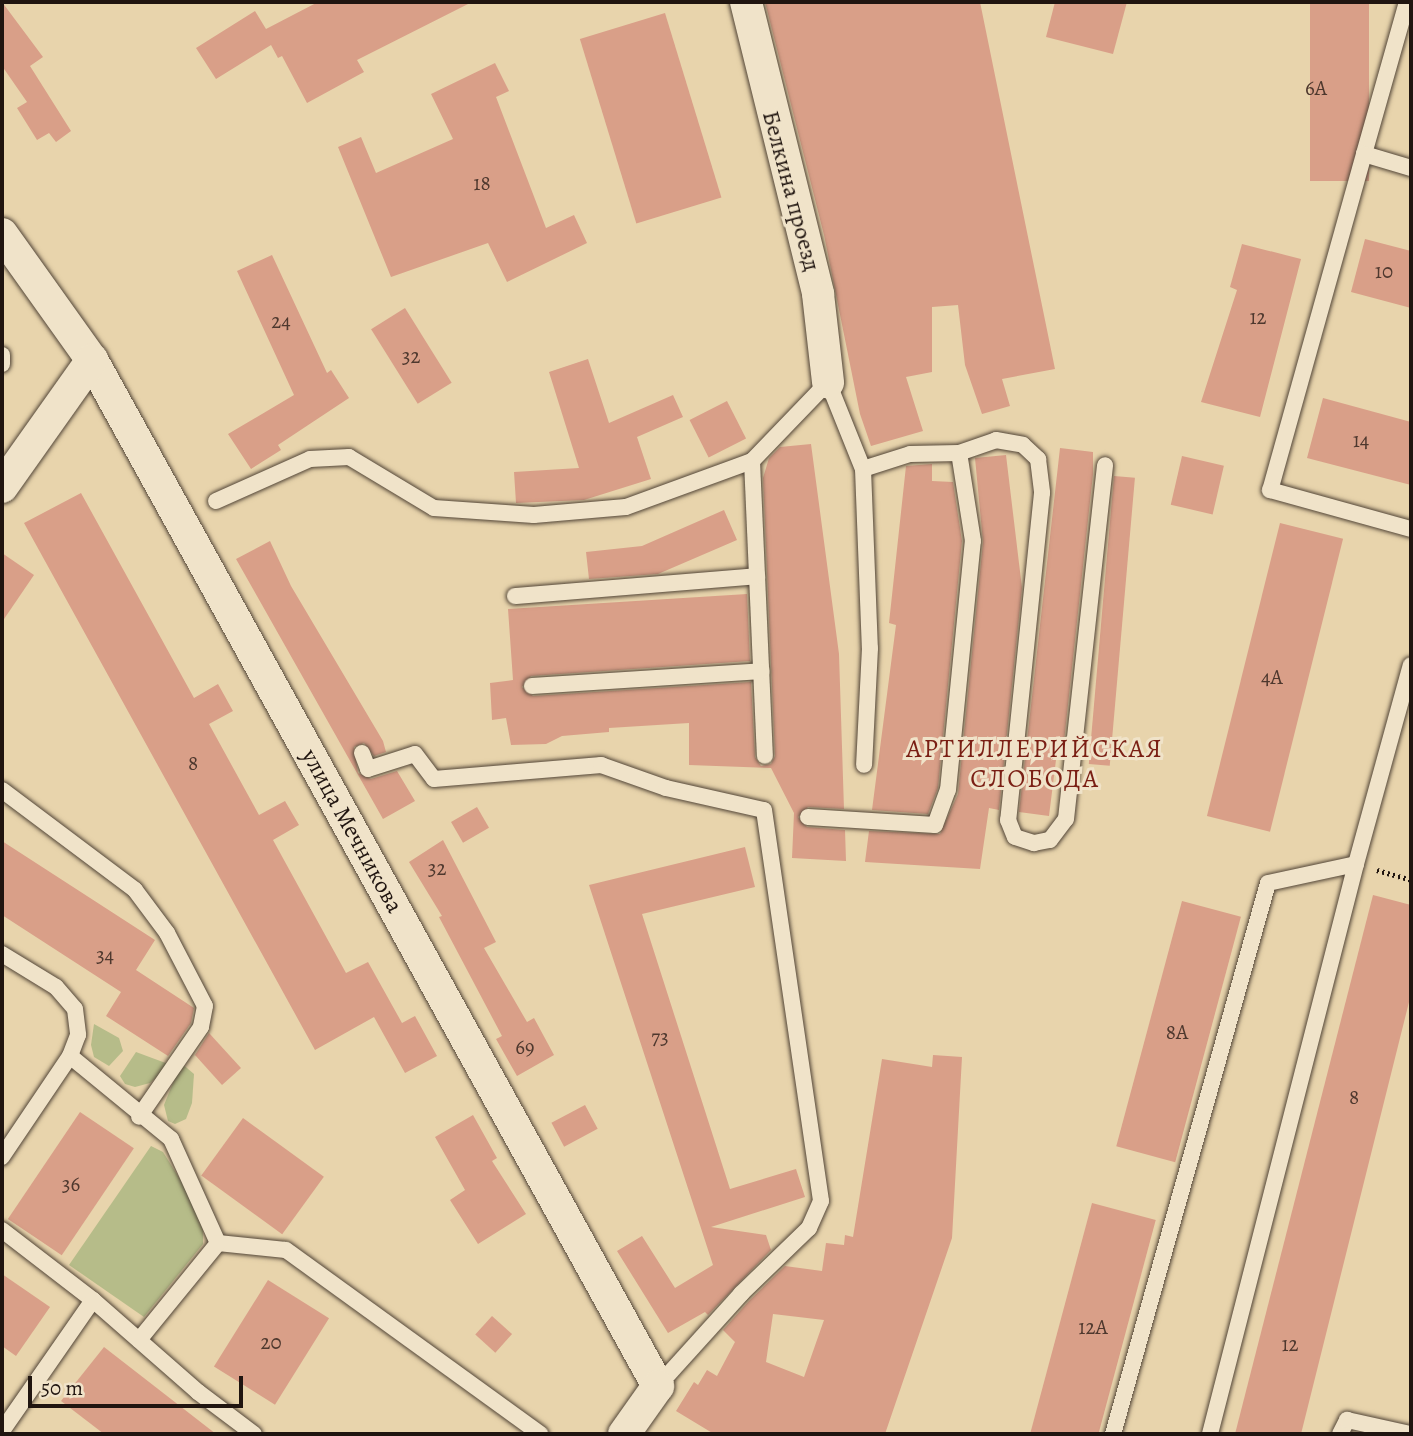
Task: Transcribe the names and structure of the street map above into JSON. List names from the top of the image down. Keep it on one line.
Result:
{"streets":{"street":["Белкина проезд","улица Мечникова"]},"districts":["АРТИЛЛЕРИЙСКАЯ СЛОБОДА"],"house_numbers":["6А","18","10","12","24","32","14","4А","8","32","34","8А","73","69","8","36","12А","20","12"],"scale_bar":"50 m"}
